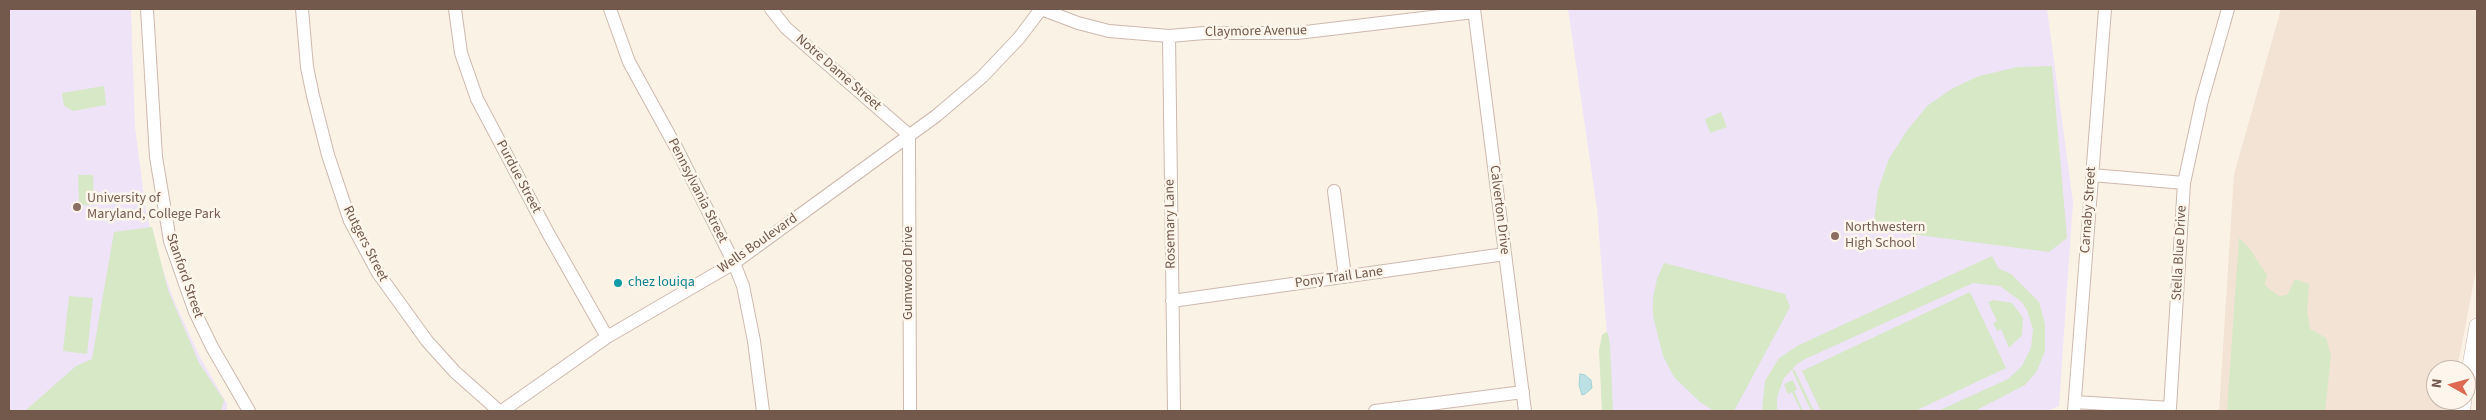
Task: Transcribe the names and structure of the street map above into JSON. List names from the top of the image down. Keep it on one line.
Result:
{"streets":{"street":["Claymore Avenue","Notre Dame Street","Purdue Street","Pennsylvania Street","Calverton Drive","Carnaby Street","Rosemary Lane","Rutgers Street","Wells Boulevard","Stella Blue Drive","Gumwood Drive","Stanford Street","Pony Trail Lane"]},"crossings":[["Claymore Avenue","Calverton Drive"],["Claymore Avenue","Rosemary Lane"],["Claymore Avenue","Wells Boulevard"],["Notre Dame Street","Wells Boulevard"],["Notre Dame Street","Gumwood Drive"],["Purdue Street","Wells Boulevard"],["Pennsylvania Street","Wells Boulevard"],["Calverton Drive","Pony Trail Lane"],["Carnaby Street","Stella Blue Drive"],["Rosemary Lane","Pony Trail Lane"],["Rutgers Street","Wells Boulevard"],["Wells Boulevard","Gumwood Drive"]],"places":["University of Maryland, College Park","Northwestern High School","chez louiqa"],"north":"left"}
